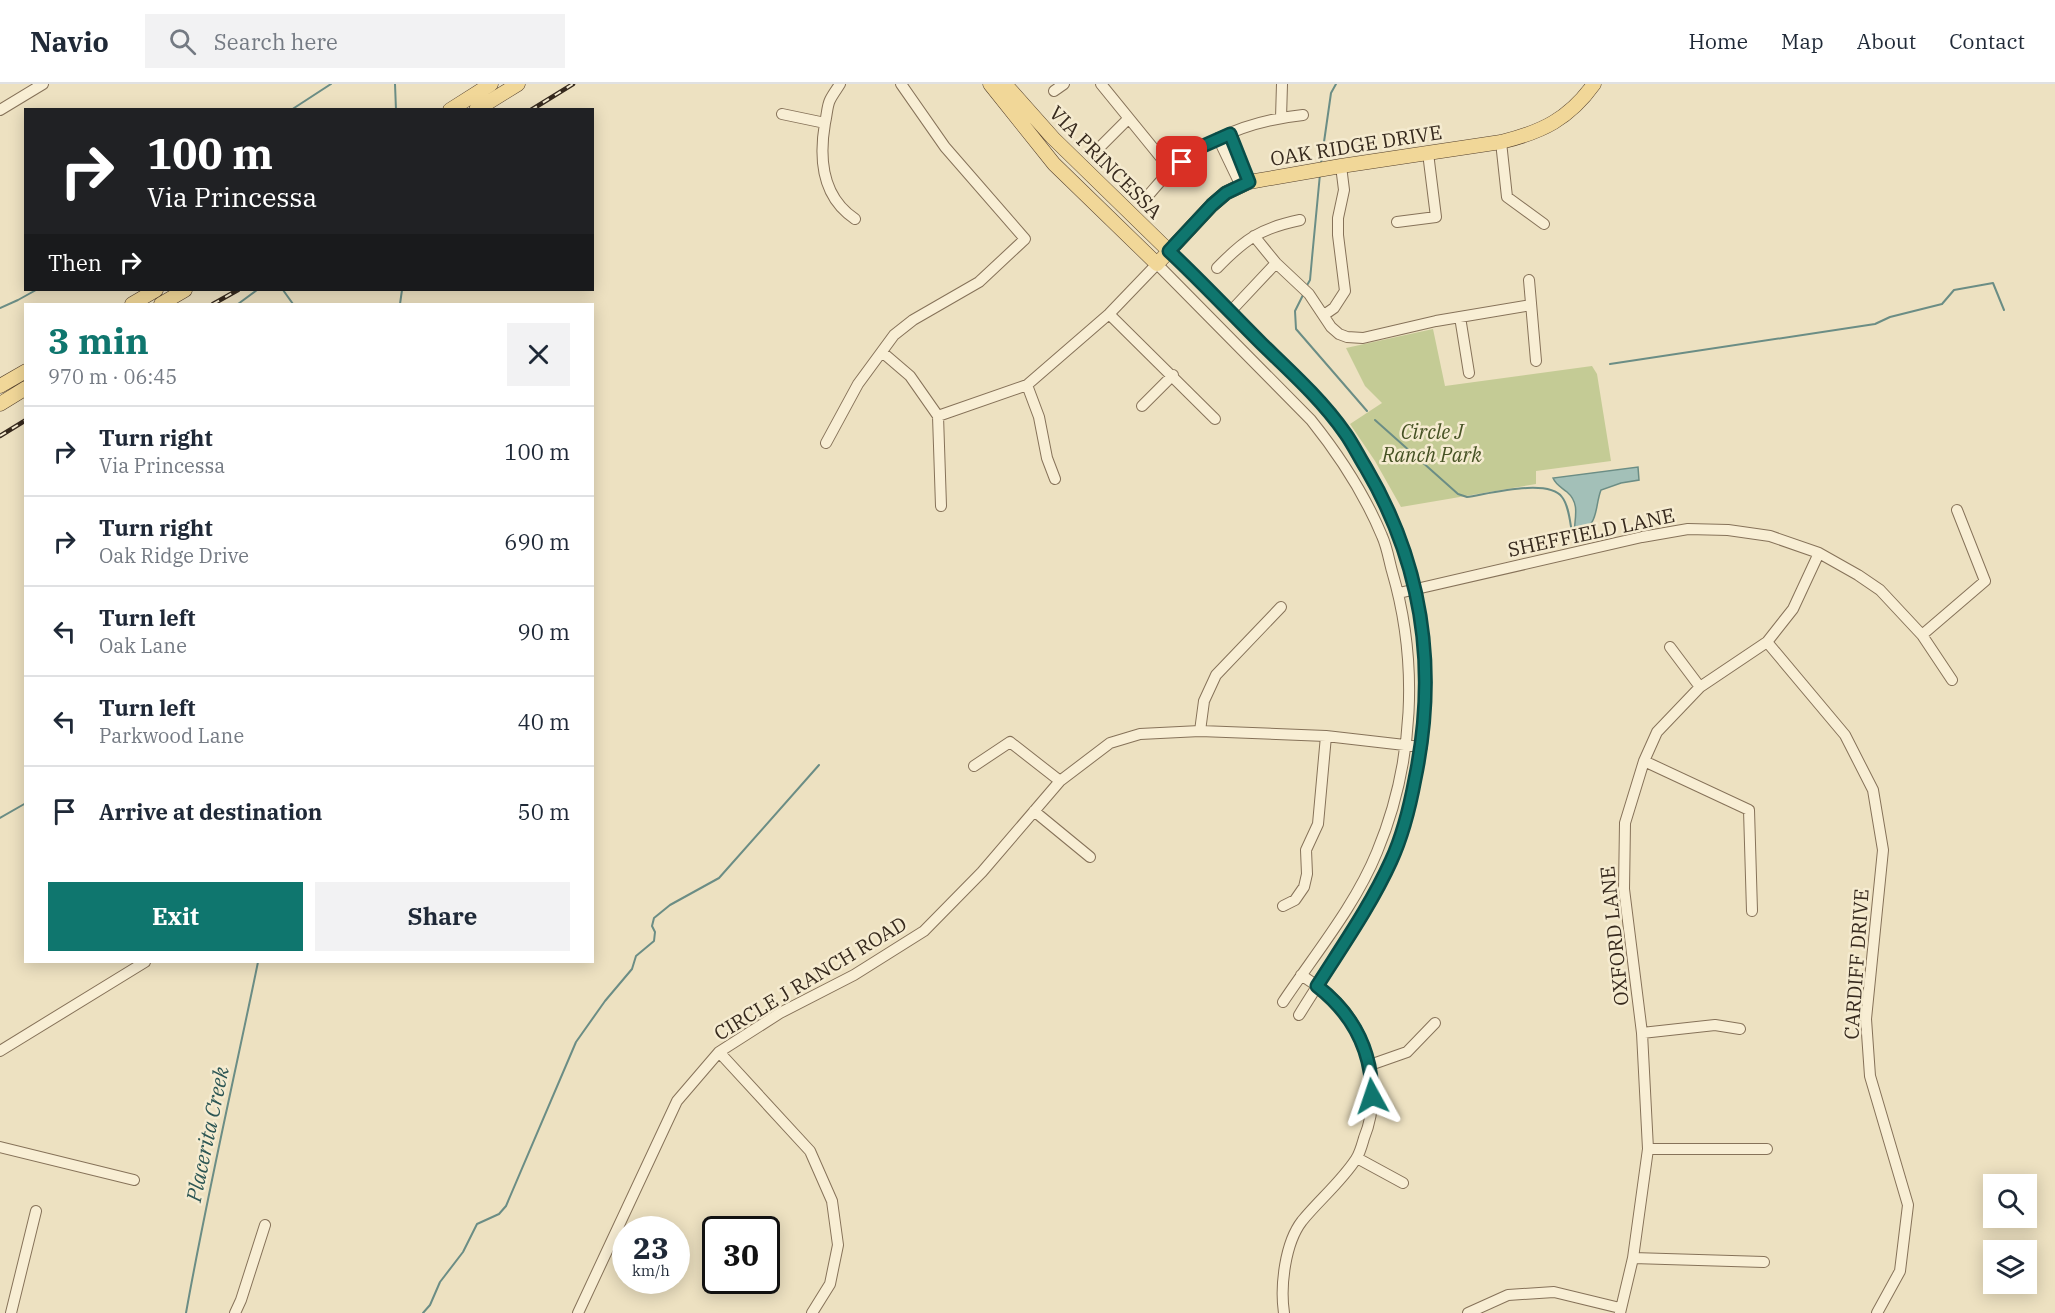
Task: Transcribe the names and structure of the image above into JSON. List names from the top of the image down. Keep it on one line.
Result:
{"streets":{"main road":["OAK RIDGE DRIVE","VIA PRINCESSA"],"street":["SHEFFIELD LANE","OXFORD LANE","CARDIFF DRIVE","CIRCLE J RANCH ROAD"]},"crossings":[["OAK RIDGE DRIVE","VIA PRINCESSA"],["VIA PRINCESSA","SHEFFIELD LANE"],["VIA PRINCESSA","CIRCLE J RANCH ROAD"],["SHEFFIELD LANE","OXFORD LANE"],["OXFORD LANE","CARDIFF DRIVE"]],"water":["Placerita Creek"],"parks":["Circle J Ranch Park"],"page":{"header":"Navio","search":"Search here","nav":["Home","Map","About","Contact"],"turn":["100 m","Via Princessa"],"then":"Then","heading":["3 min","970 m · 06:45"],"list":[{"name":"Turn right","note":"Via Princessa","value":"100 m"},{"name":"Turn right","note":"Oak Ridge Drive","value":"690 m"},{"name":"Turn left","note":"Oak Lane","value":"90 m"},{"name":"Turn left","note":"Parkwood Lane","value":"40 m"},{"name":"Arrive at destination","value":"50 m"}],"buttons":["Exit","Share"],"speed":"23 km/h","limit":"30"}}
